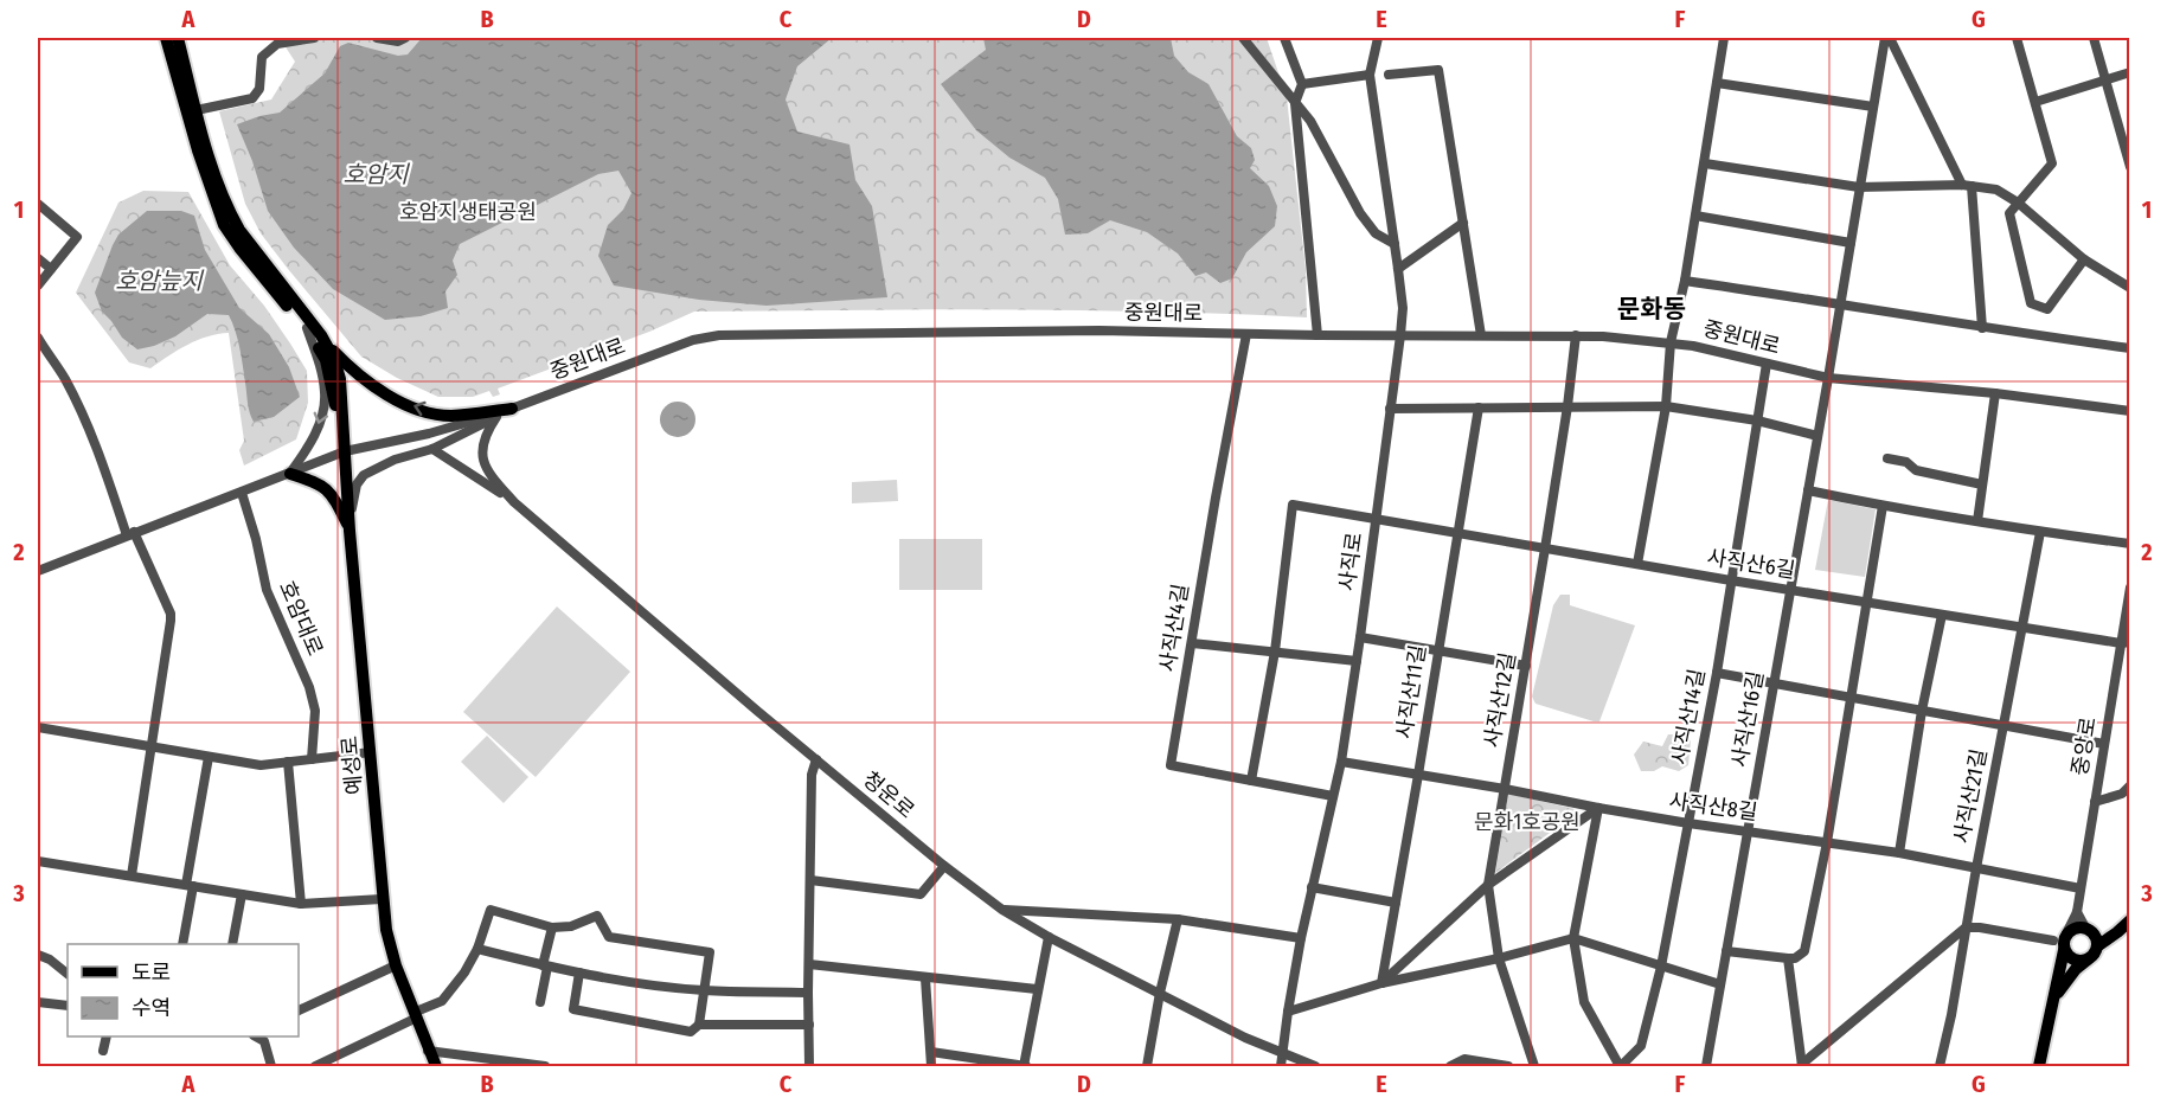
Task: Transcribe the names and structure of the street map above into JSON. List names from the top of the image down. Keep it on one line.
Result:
{"streets":{"main road":["예성로"],"street":["중원대로","사직로","사직산6길","호암대로","사직산4길","사직산11길","사직산12길","사직산14길","사직산16길","중앙로","청운로","사직산21길","사직산8길"]},"crossings":[["중원대로","사직로"],["중원대로","사직산4길"],["중원대로","사직산12길"],["중원대로","사직산14길"],["중원대로","사직산16길"],["중원대로","예성로"],["사직로","사직산6길"],["사직로","사직산4길"],["사직로","청운로"],["사직로","사직산8길"],["사직산6길","사직산11길"],["사직산6길","사직산12길"],["사직산6길","사직산14길"],["사직산6길","사직산16길"],["사직산6길","중앙로"],["사직산6길","사직산21길"],["사직산11길","사직산8길"],["사직산12길","사직산8길"],["사직산14길","사직산8길"],["사직산16길","사직산8길"],["중앙로","사직산8길"],["사직산21길","사직산8길"]],"districts":["문화동"],"water":["호암지","호암늪지"],"parks":["호암지생태공원","문화1호공원"],"legend":["도로","수역"],"grid":{"columns":["A","B","C","D","E","F","G"],"rows":["1","2","3"]}}
